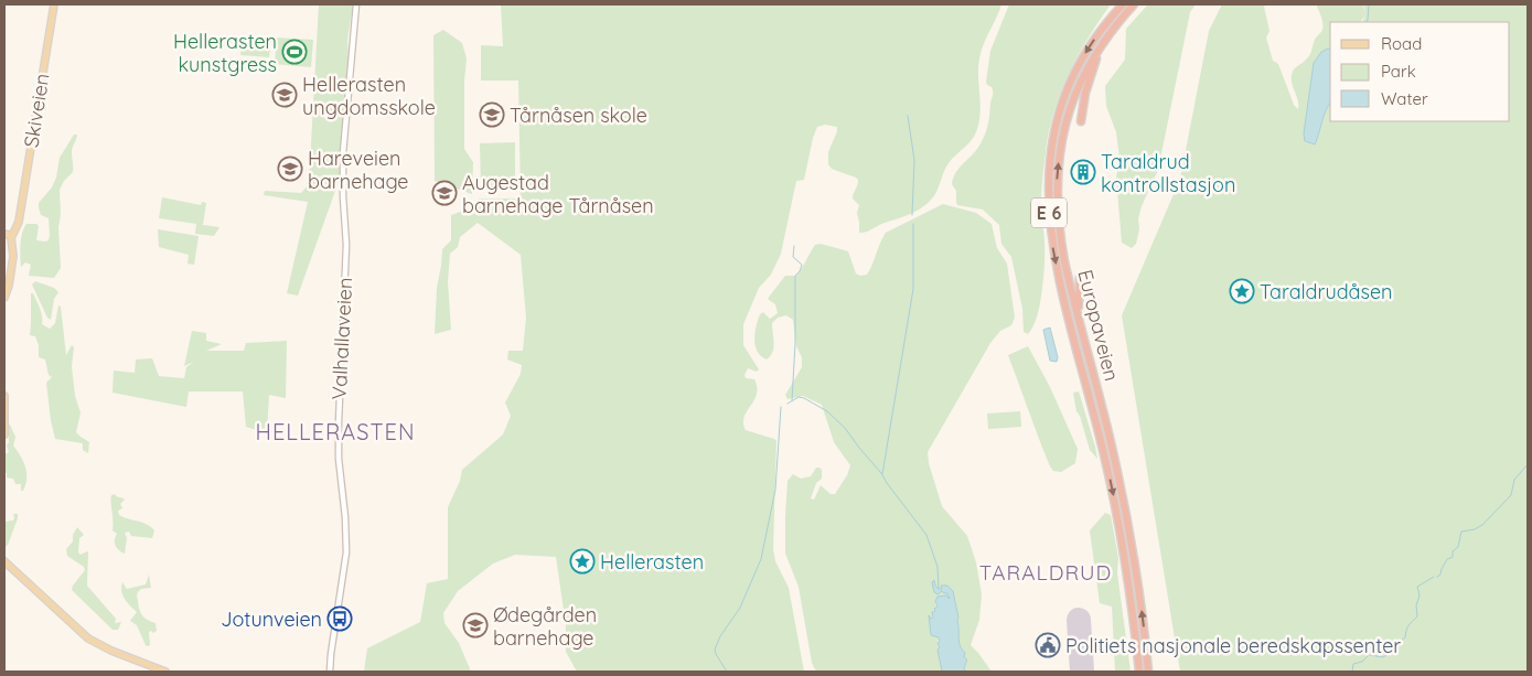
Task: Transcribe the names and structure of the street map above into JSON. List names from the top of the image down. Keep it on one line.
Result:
{"streets":{"highway":["E 6","Europaveien"],"main road":["Skiveien"],"street":["Valhallaveien"]},"crossings":[["E 6","Europaveien"]],"districts":["HELLERASTEN","TARALDRUD"],"places":{"sports":["Hellerasten kunstgress"],"school or university":["Hellerasten ungdomsskole","Tårnåsen skole","Hareveien barnehage","Augestad barnehage Tårnåsen","Ødegården barnehage"],"building":["Taraldrud kontrollstasjon"],"place":["Taraldrudåsen","Hellerasten"],"bus stop":["Jotunveien"],"public building":["Politiets nasjonale beredskapssenter"]},"legend":["Road","Park","Water"]}
